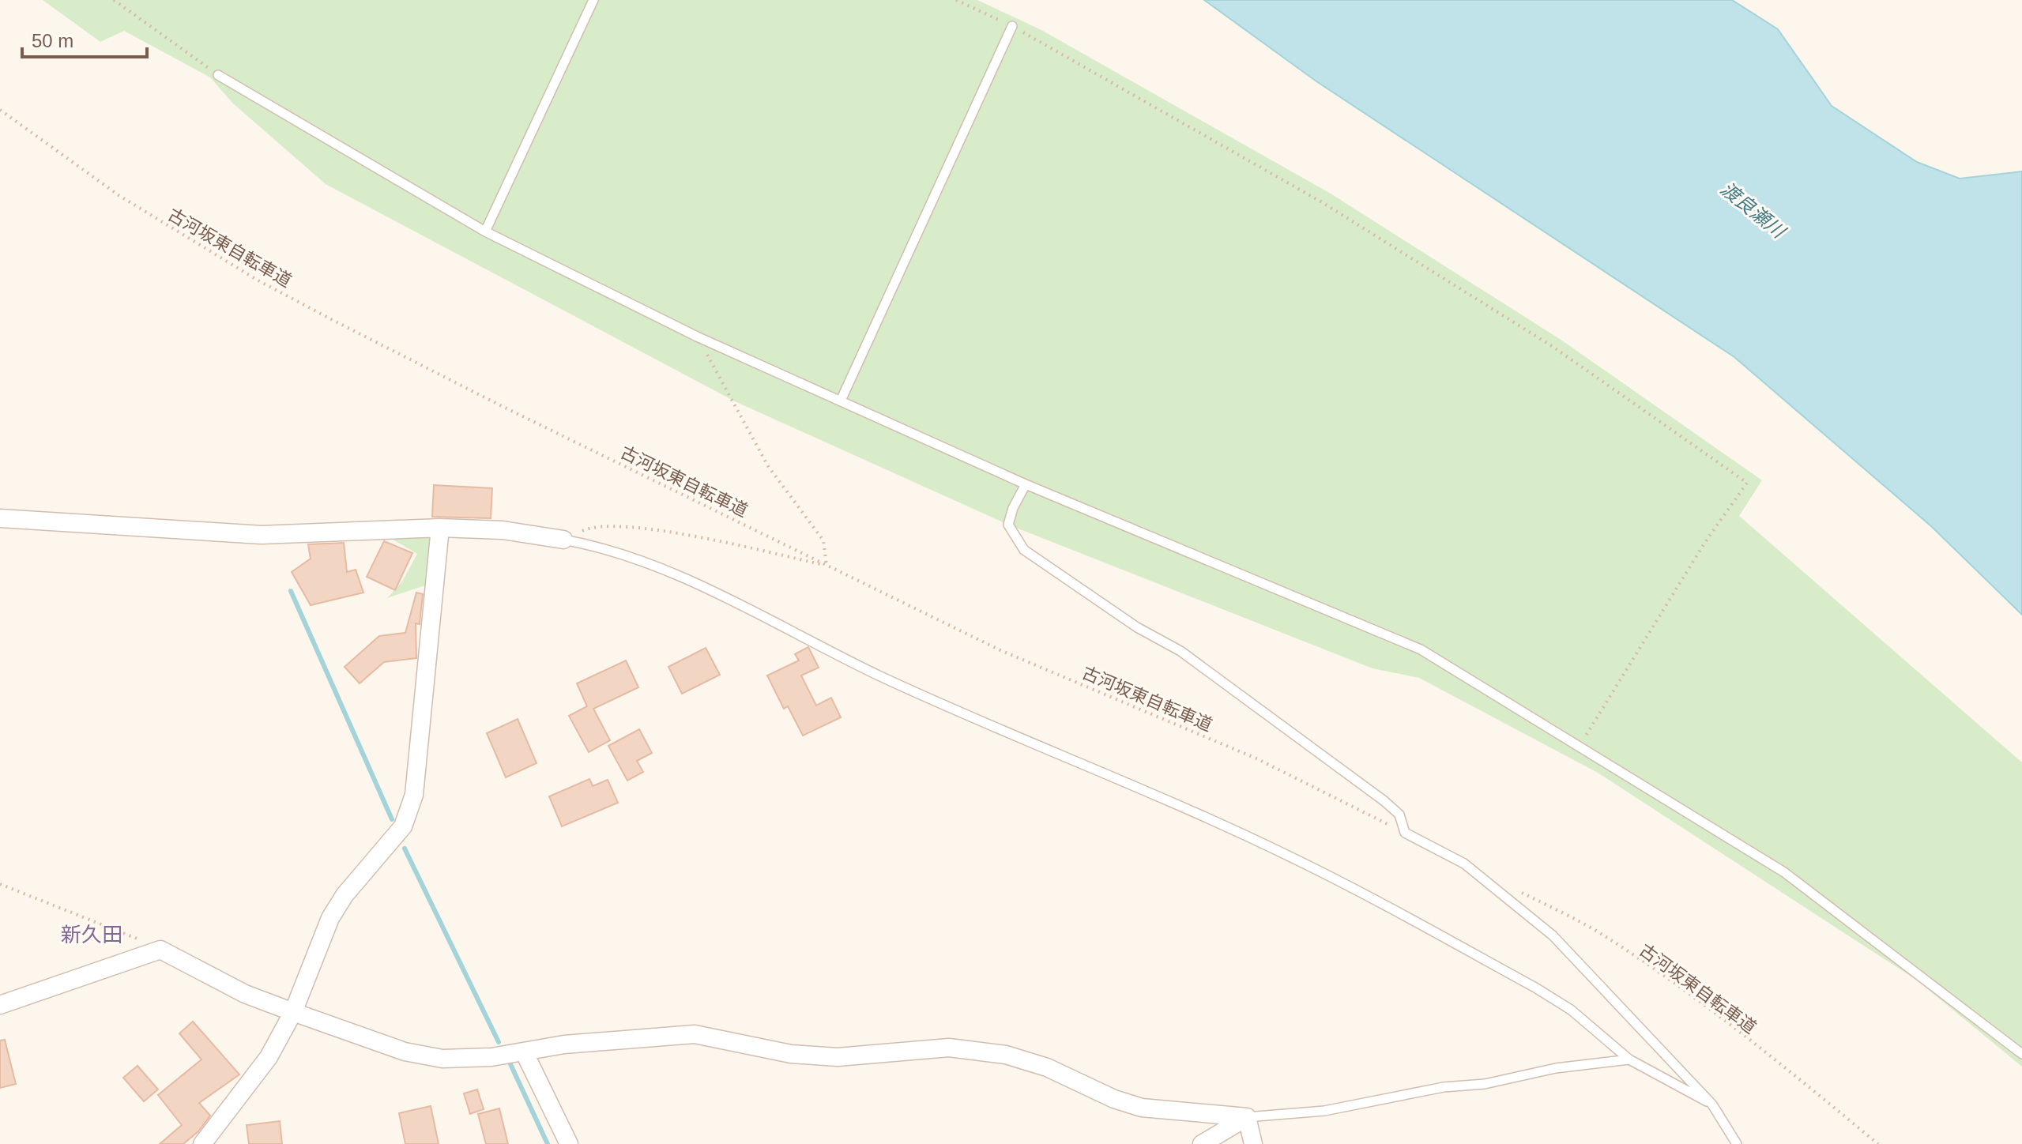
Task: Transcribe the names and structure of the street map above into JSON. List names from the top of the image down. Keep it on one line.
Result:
{"streets":{"path":["古河坂東自転車道"]},"districts":["新久田"],"water":["渡良瀬川"],"scale_bar":"50 m"}
